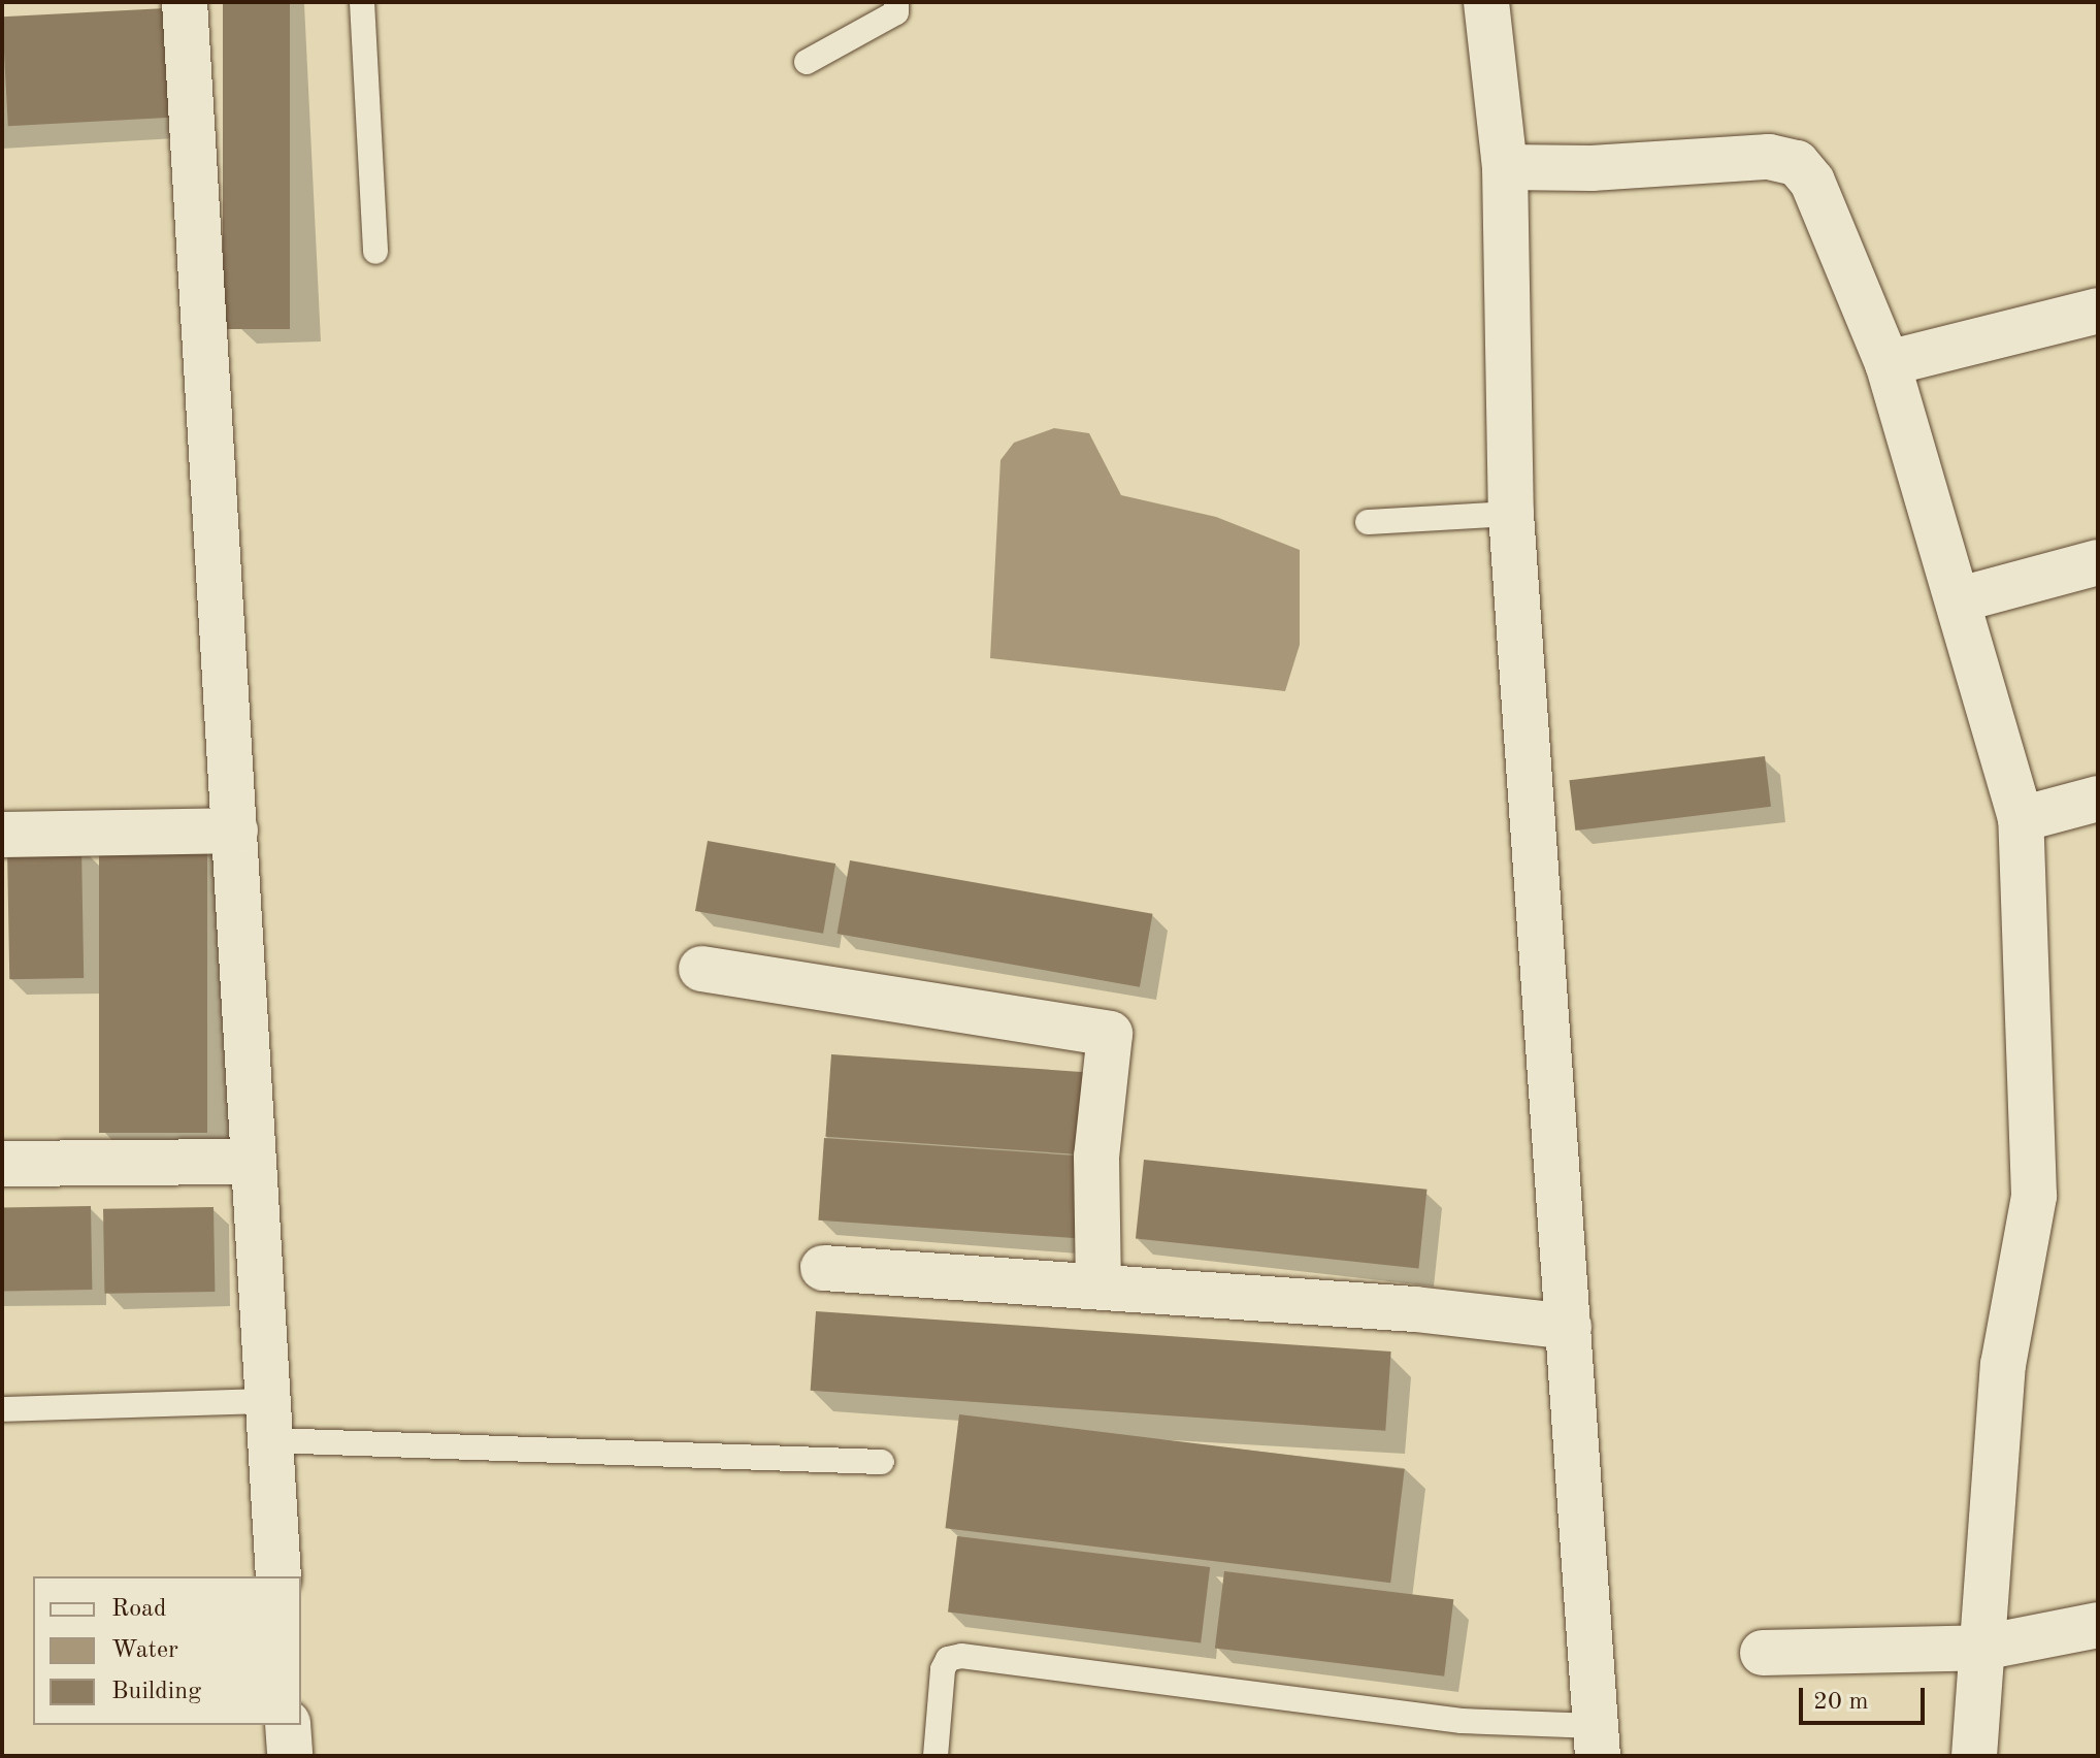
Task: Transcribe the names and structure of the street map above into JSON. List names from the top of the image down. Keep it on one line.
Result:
{"legend":["Road","Water","Building"],"scale_bar":"20 m"}
